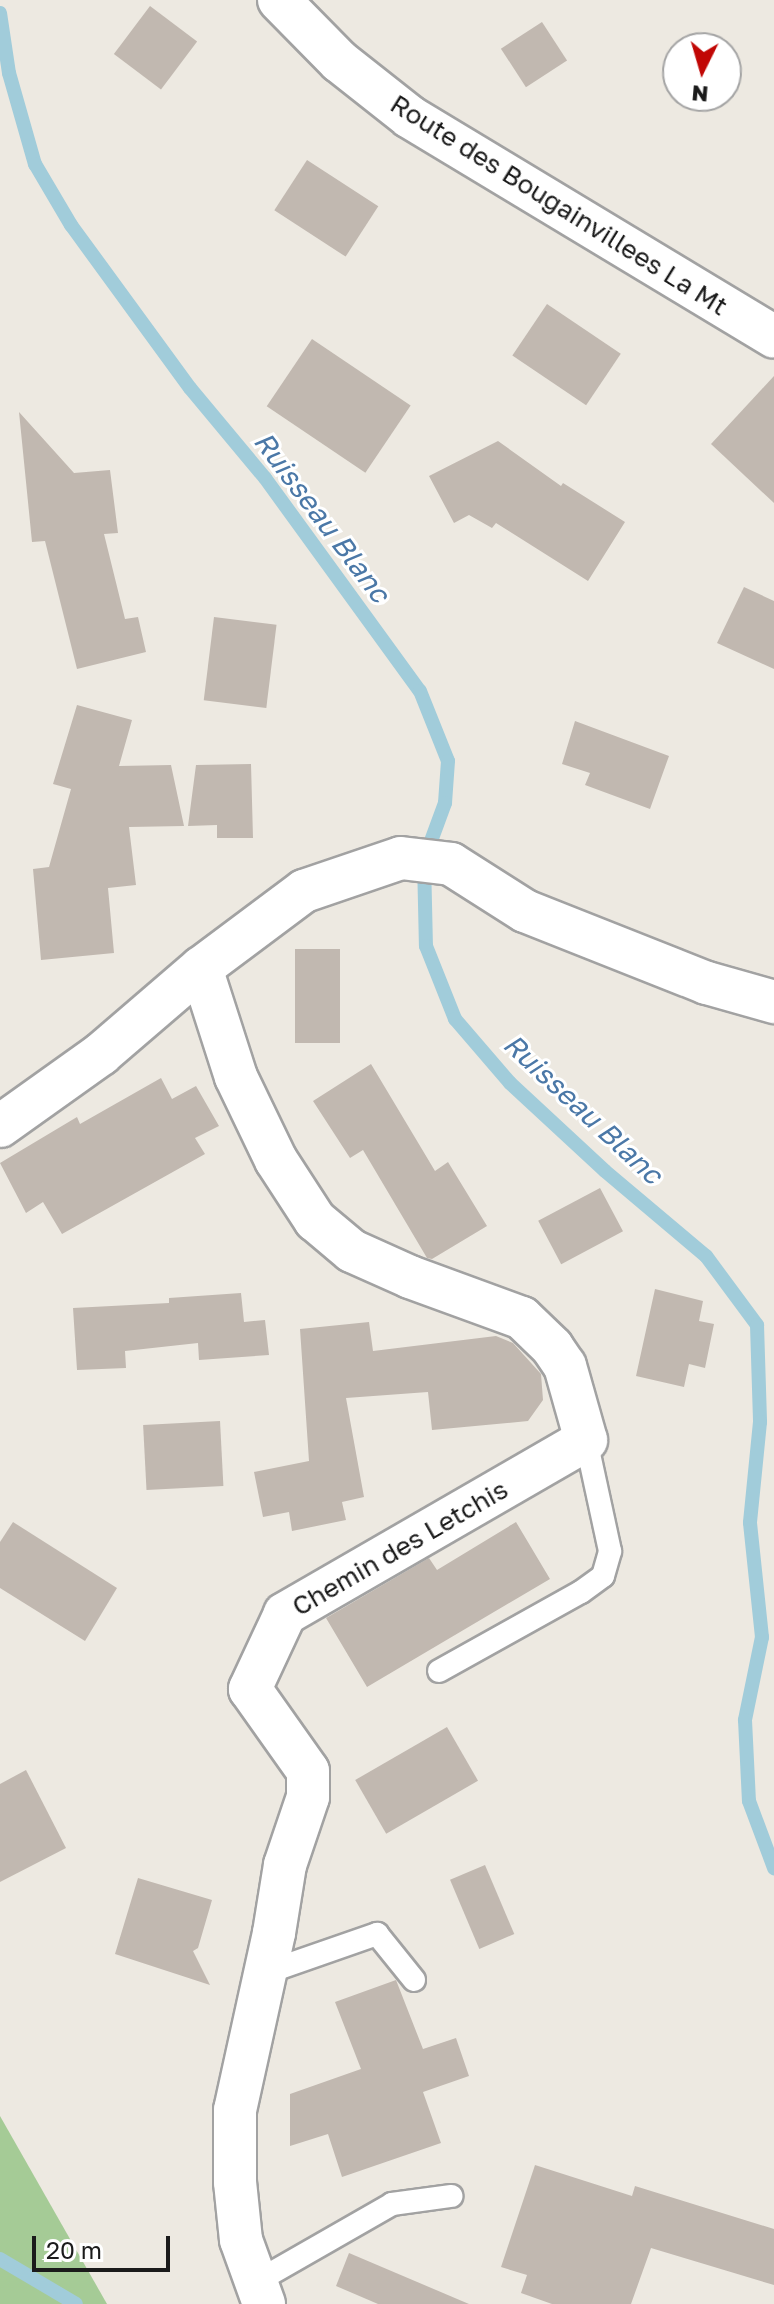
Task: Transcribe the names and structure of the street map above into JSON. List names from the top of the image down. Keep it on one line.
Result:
{"streets":{"street":["Route des Bougainvillees La Mt","Chemin des Letchis"]},"water":["Ruisseau Blanc"],"scale_bar":"20 m","north":"bottom"}
